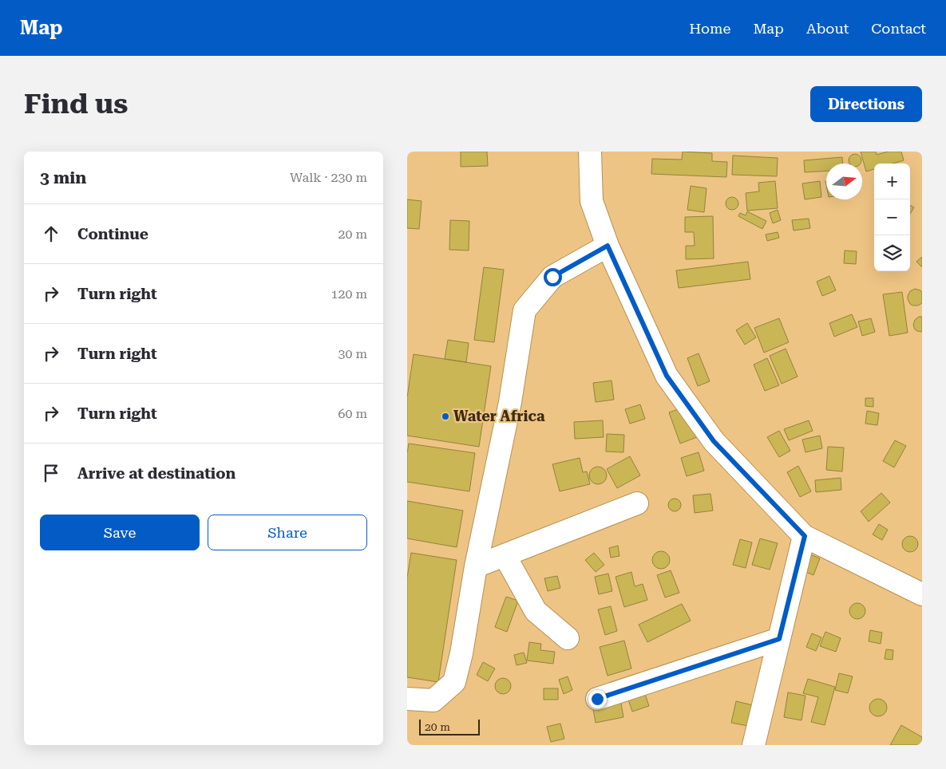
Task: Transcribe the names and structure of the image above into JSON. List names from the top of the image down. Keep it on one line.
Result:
{"places":["Water Africa"],"scale_bar":"20 m","north":"right","page":{"header":"Map","nav":["Home","Map","About","Contact"],"buttons":["Directions",["Save","Share"]],"title":"Find us","heading":["3 min","Walk · 230 m"],"map_buttons":["+","−"],"list":[["Continue","20 m"],["Turn right","120 m"],["Turn right","30 m"],["Turn right","60 m"],"Arrive at destination"],"scale":"20 m"}}
